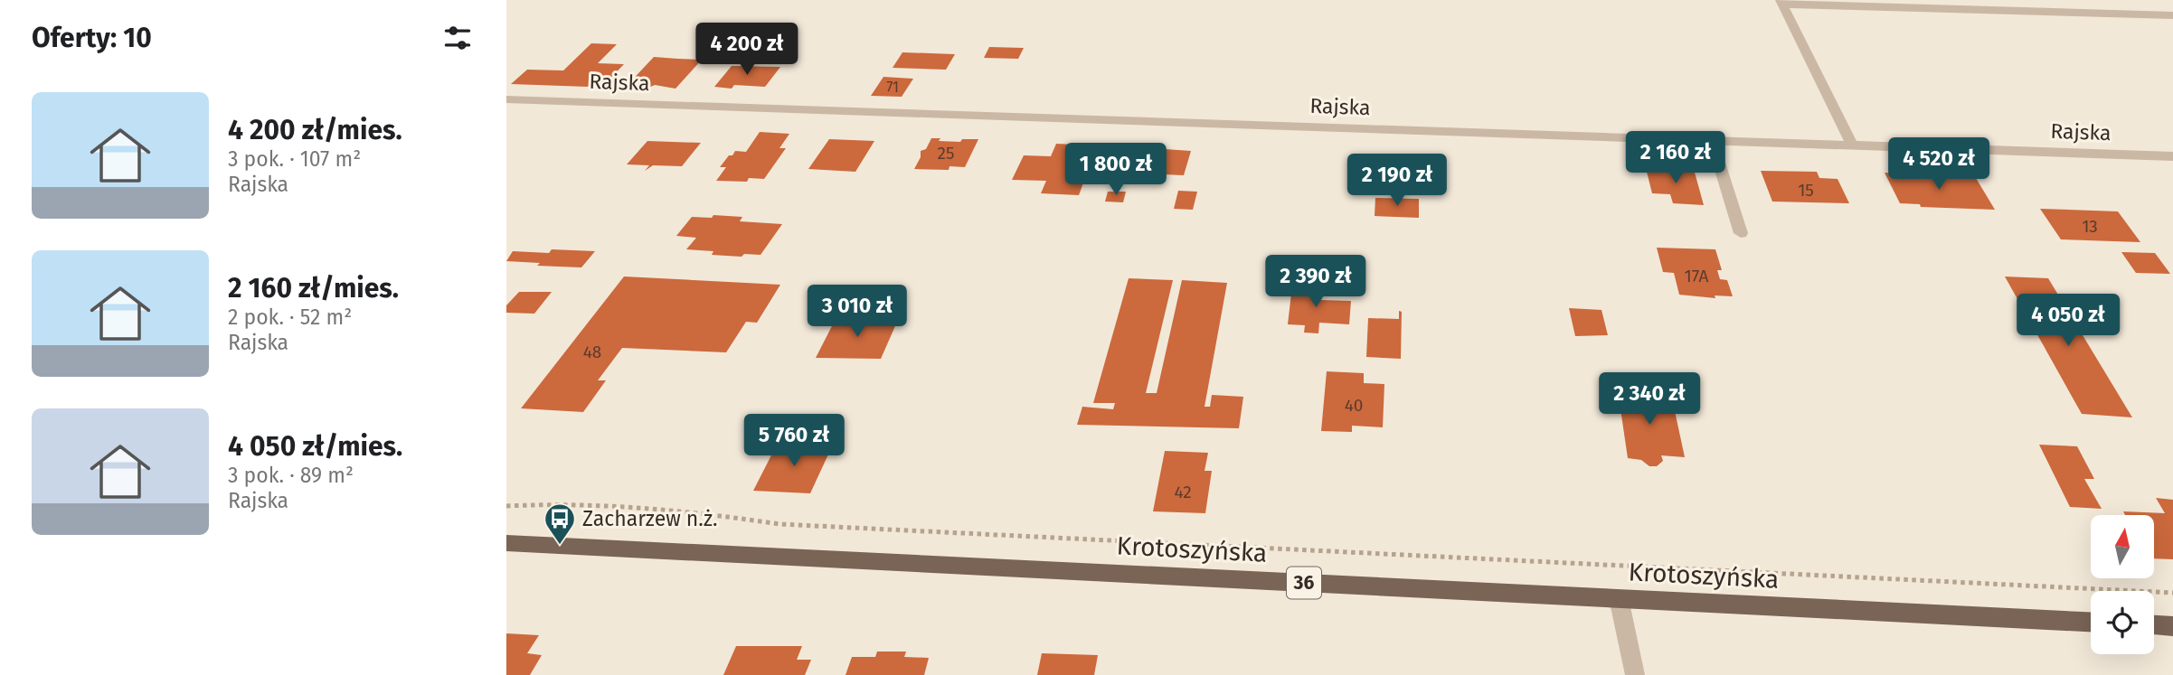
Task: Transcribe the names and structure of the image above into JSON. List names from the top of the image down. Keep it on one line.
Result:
{"streets":{"main road":["Krotoszyńska","36"],"street":["Rajska"]},"places":{"bus stop":["Zacharzew n.ż."]},"house_numbers":["71","25","15","13","17A","48","40","42"],"north":"top","page":{"heading":"Oferty: 10","price":["4 200 zł","2 160 zł","4 520 zł","1 800 zł","2 190 zł","2 390 zł","3 010 zł","4 050 zł","2 340 zł","5 760 zł"],"list":[{"name":"4 200 zł/mies.","note":"3 pok. · 107 m² · Rajska"},{"name":"2 160 zł/mies.","note":"2 pok. · 52 m² · Rajska"},{"name":"4 050 zł/mies.","note":"3 pok. · 89 m² · Rajska"}]}}
